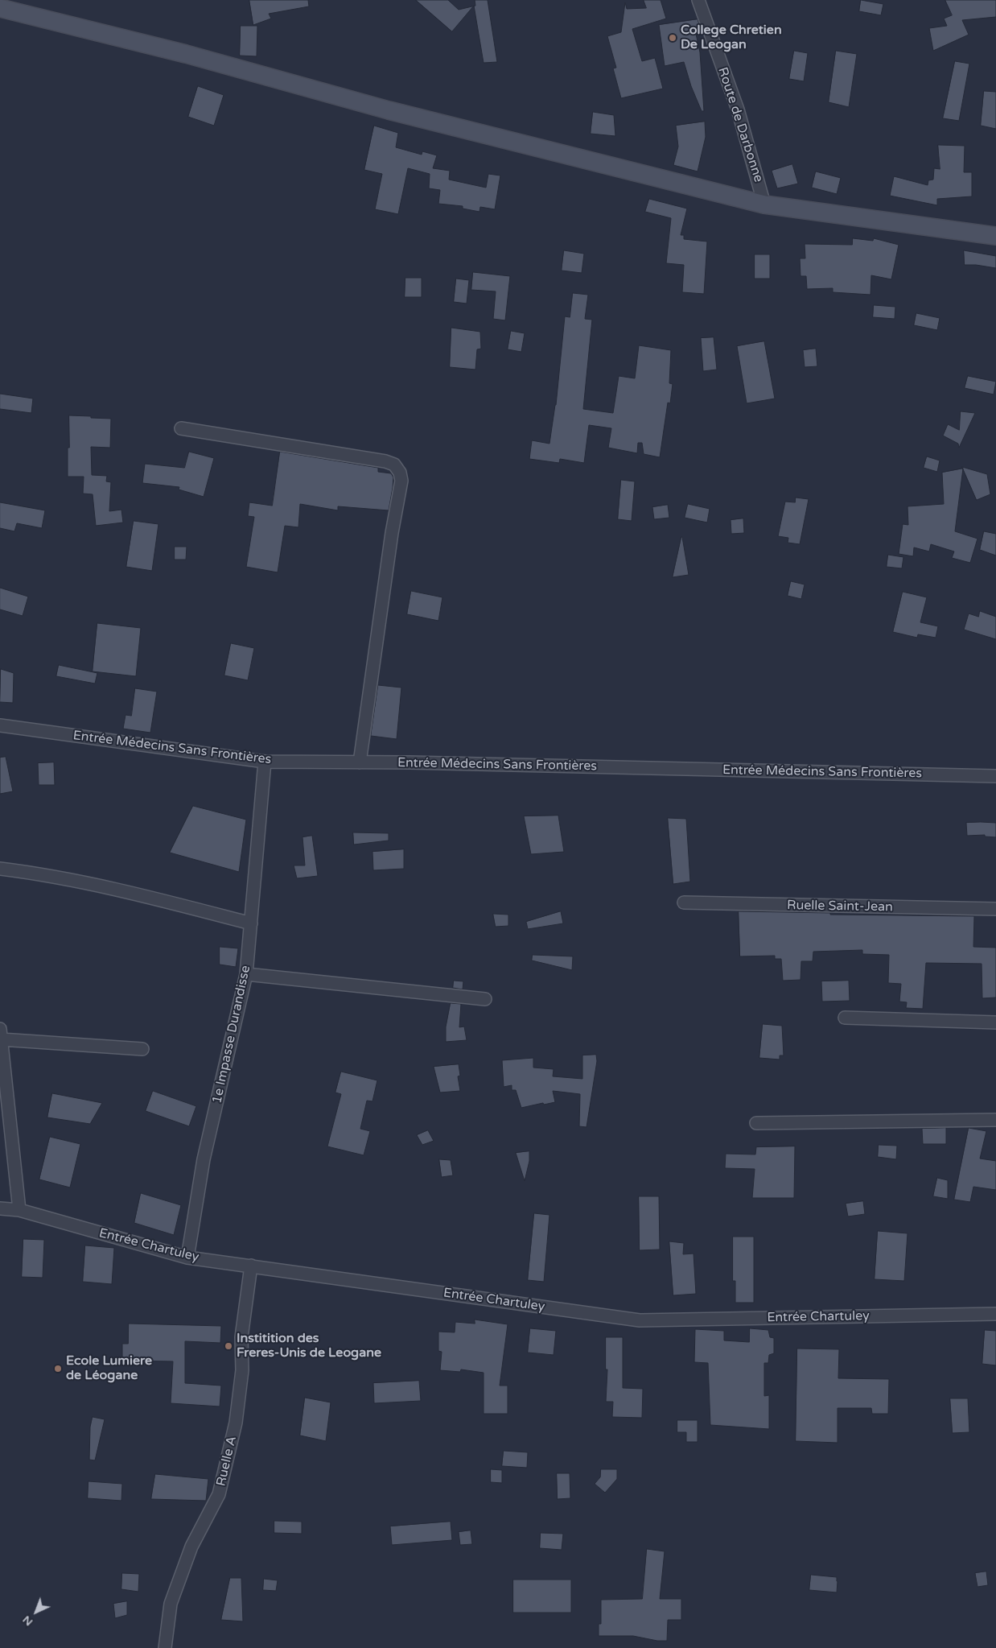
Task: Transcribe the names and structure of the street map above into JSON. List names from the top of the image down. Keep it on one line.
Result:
{"streets":{"street":["Route de Darbonne","Entrée Médecins Sans Frontières","Ruelle Saint-Jean","1e Impasse Durandisse","Entrée Chartuley","Ruelle A"]},"crossings":[["Entrée Médecins Sans Frontières","1e Impasse Durandisse"],["1e Impasse Durandisse","Entrée Chartuley"],["Entrée Chartuley","Ruelle A"]],"places":["College Chretien De Leogan","Institition des Freres-Unis de Leogane","Ecole Lumiere de Léogane"],"north":"bottom left"}
